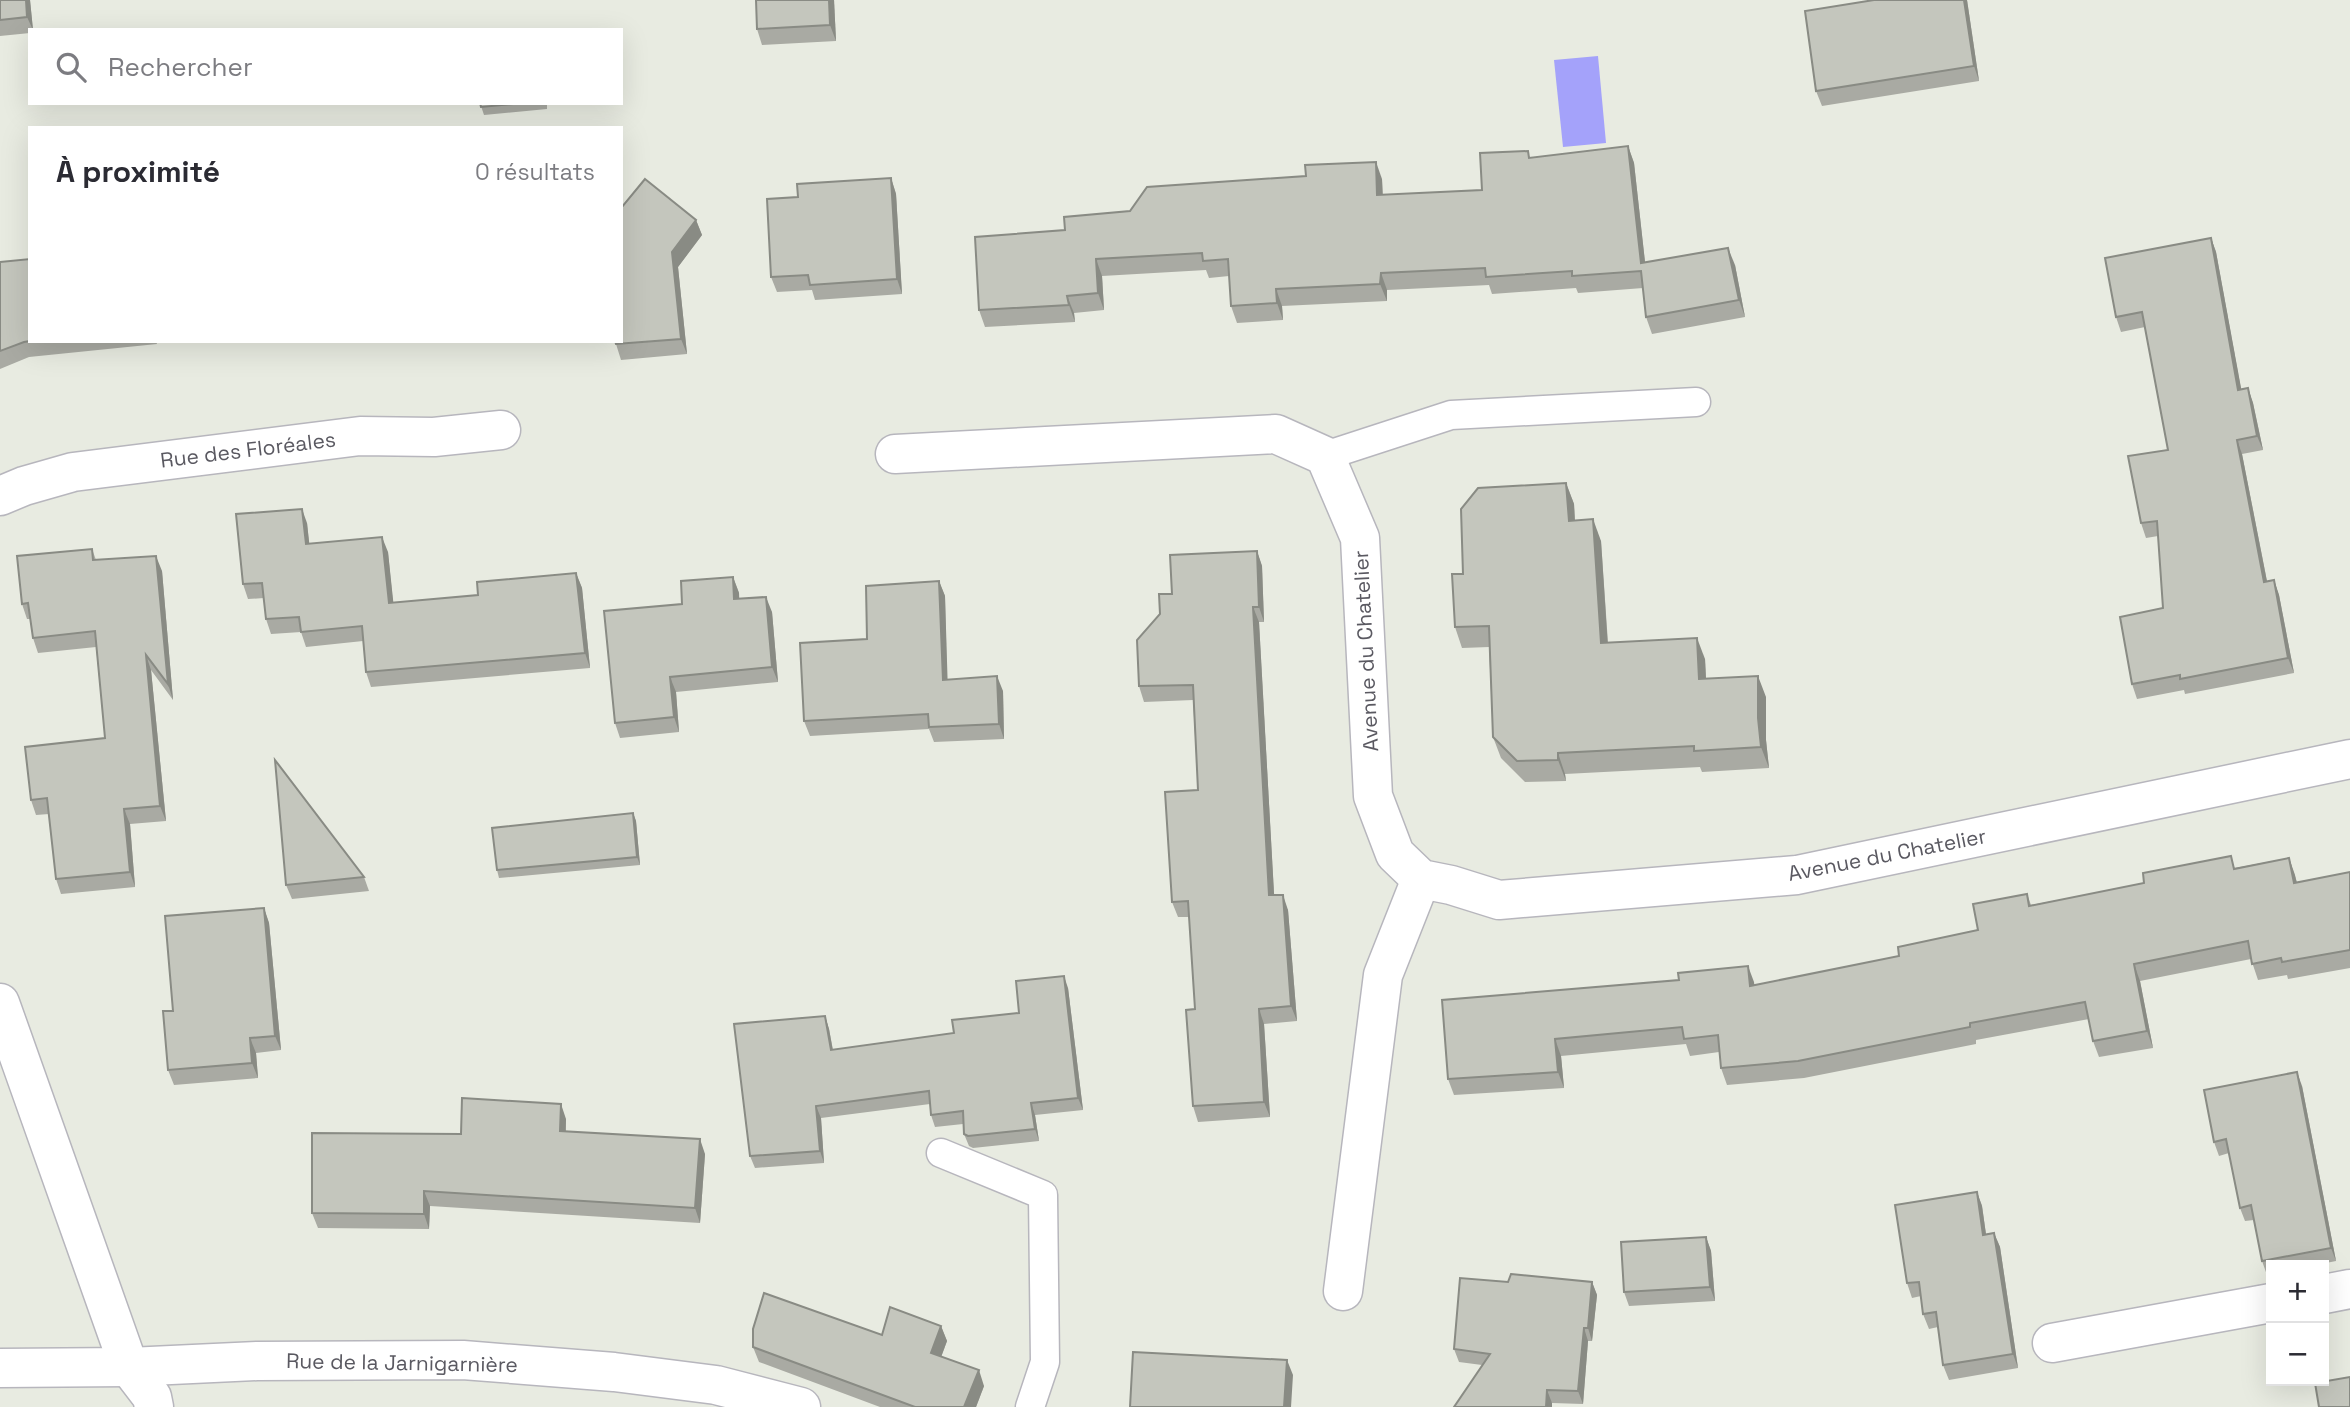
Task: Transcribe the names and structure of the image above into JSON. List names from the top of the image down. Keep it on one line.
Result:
{"streets":{"street":["Rue des Floréales","Avenue du Chatelier","Rue de la Jarnigarnière"]},"page":{"search":"Rechercher","heading":["À proximité","0 résultats"],"map_buttons":["+","−"]}}
